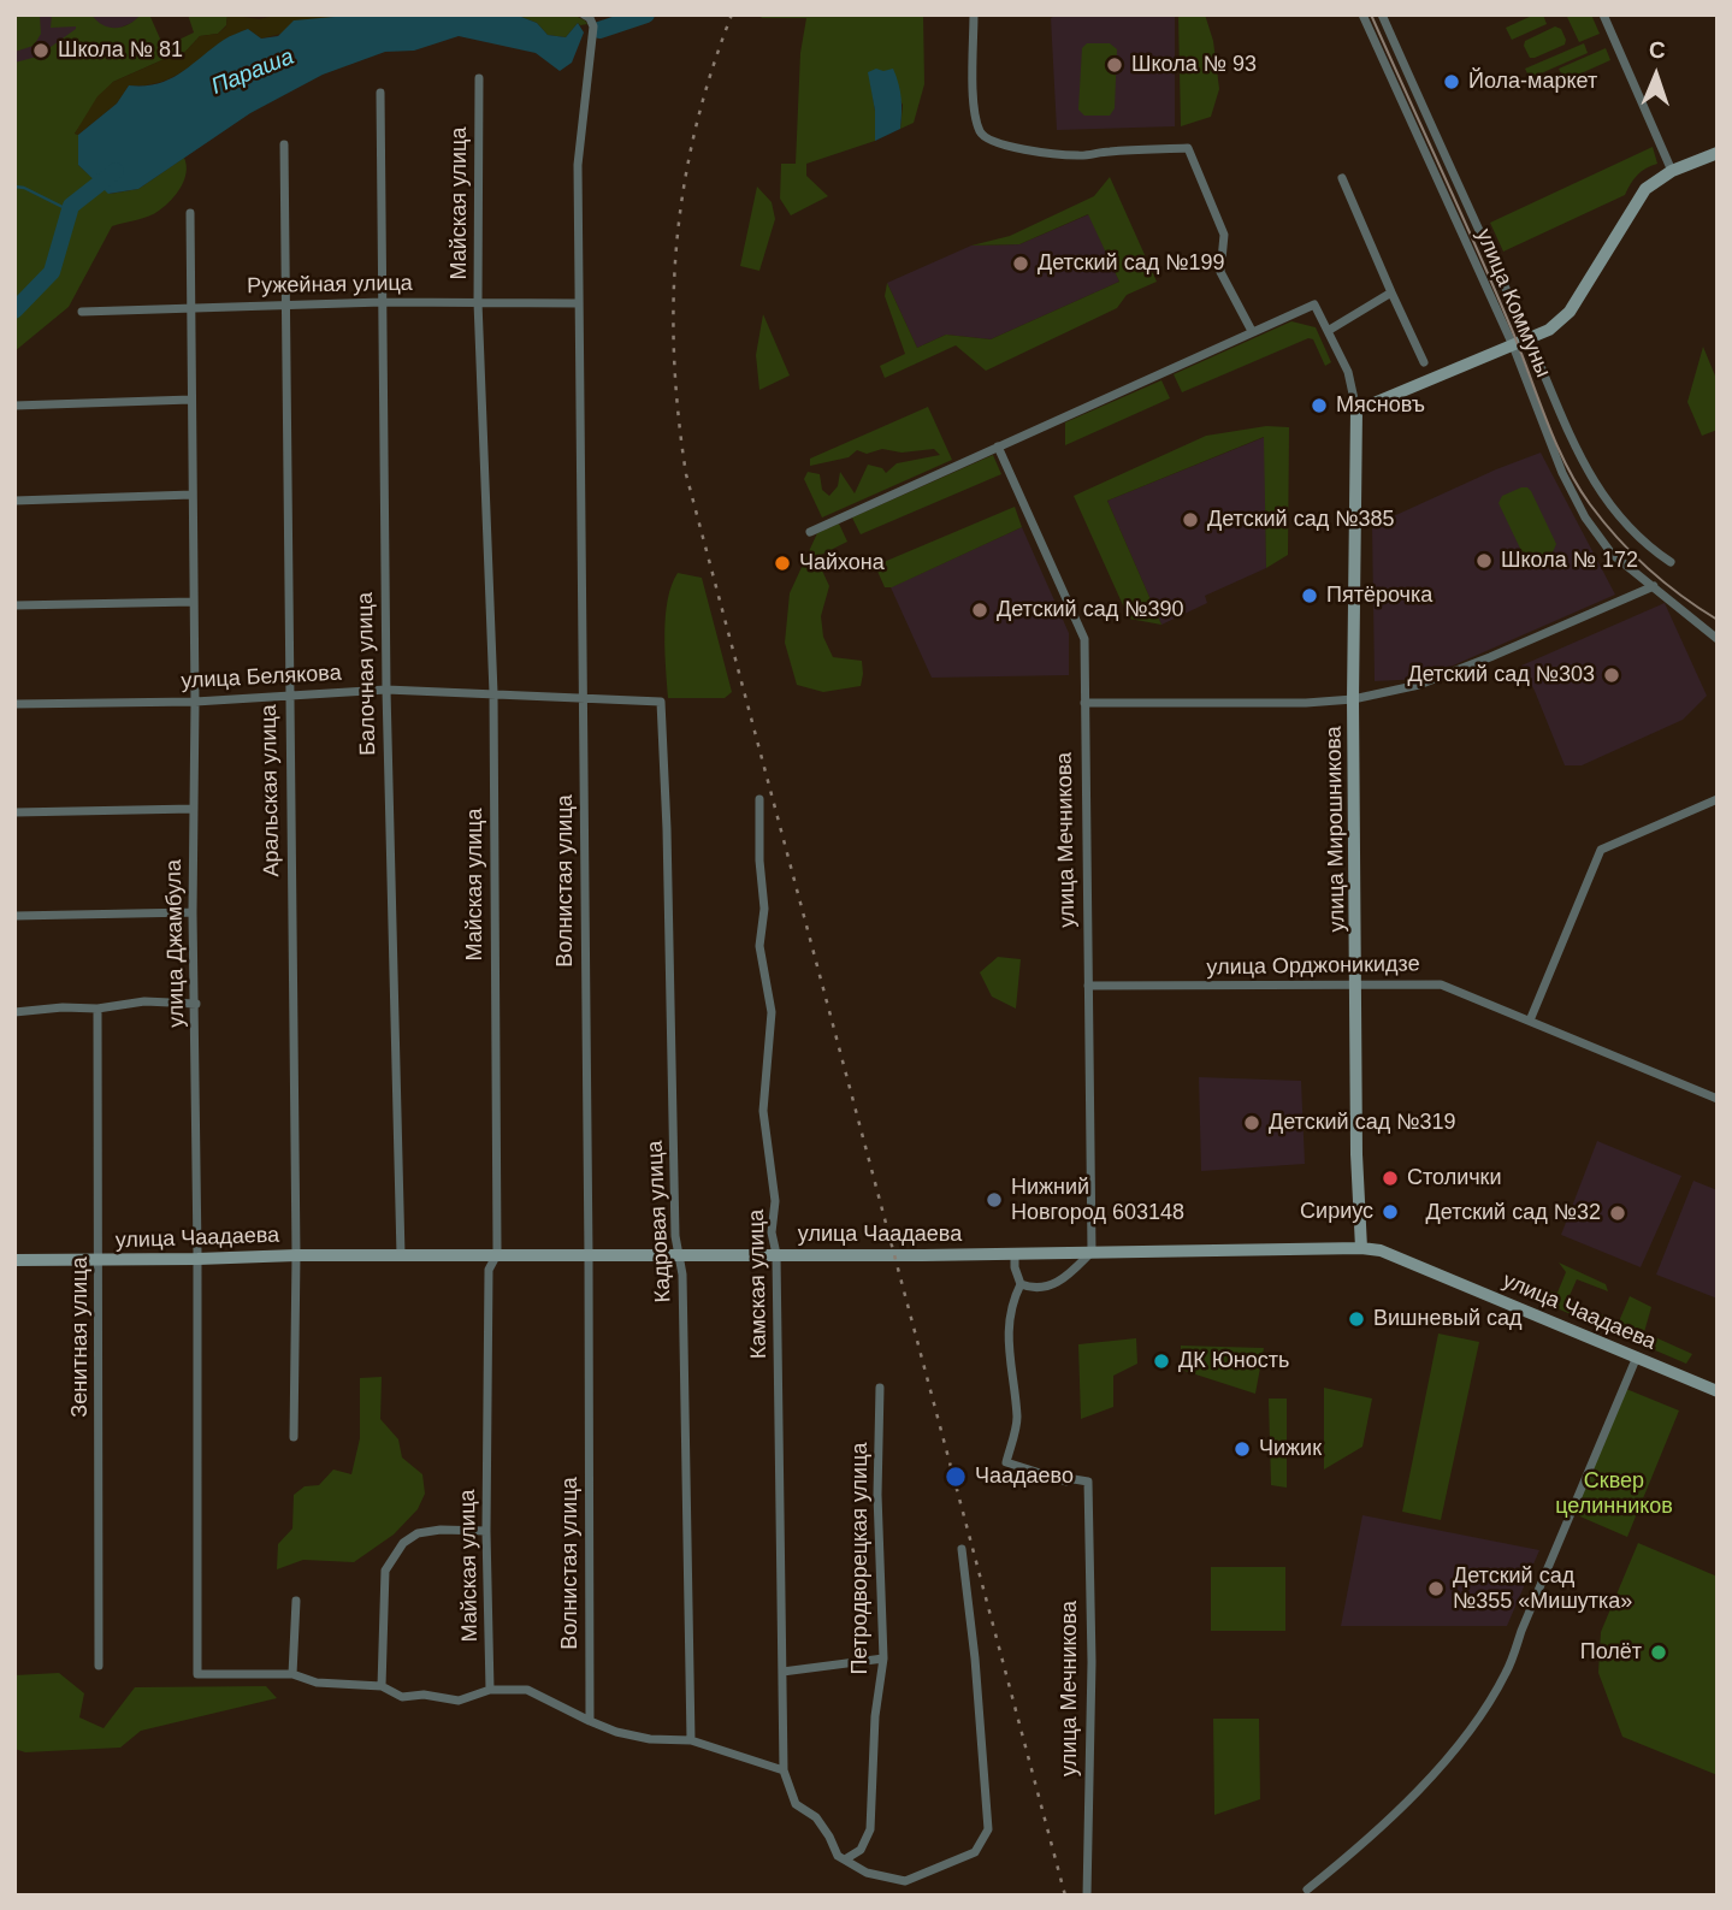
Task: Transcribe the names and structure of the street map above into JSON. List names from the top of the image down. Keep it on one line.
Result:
{"streets":{"street":["Майская улица","Ружейная улица","улица Коммуны","Балочная улица","улица Белякова","Аральская улица","улица Мирошникова","улица Мечникова","Волнистая улица","улица Джамбула","улица Орджоникидзе","Кадровая улица","улица Чаадаева","Камская улица","Зенитная улица","Петродворецкая улица"]},"crossings":[["Майская улица","Ружейная улица"],["Майская улица","улица Белякова"],["Майская улица","улица Чаадаева"],["Ружейная улица","Балочная улица"],["Ружейная улица","Аральская улица"],["Ружейная улица","Волнистая улица"],["Ружейная улица","улица Джамбула"],["Балочная улица","улица Белякова"],["Балочная улица","улица Чаадаева"],["улица Белякова","Аральская улица"],["улица Белякова","Волнистая улица"],["улица Белякова","улица Джамбула"],["улица Белякова","Кадровая улица"],["Аральская улица","улица Чаадаева"],["улица Мирошникова","улица Орджоникидзе"],["улица Мирошникова","улица Чаадаева"],["улица Мечникова","улица Орджоникидзе"],["улица Мечникова","улица Чаадаева"],["Волнистая улица","улица Чаадаева"],["улица Джамбула","улица Чаадаева"],["Кадровая улица","улица Чаадаева"],["улица Чаадаева","Камская улица"],["улица Чаадаева","Зенитная улица"]],"water":["Параша"],"parks":["Сквер целинников"],"places":["Школа № 81","Школа № 93","Йола-маркет","Детский сад №199","Мясновъ","Детский сад №385","Школа № 172","Чайхона","Пятёрочка","Детский сад №390","Детский сад №303","Детский сад №319","Столички","Нижний Новгород 603148","Сириус","Детский сад №32","Вишневый сад","ДК Юность","Чижик","Чаадаево","Детский сад №355 «Мишутка»","Полёт"],"north":"top"}
